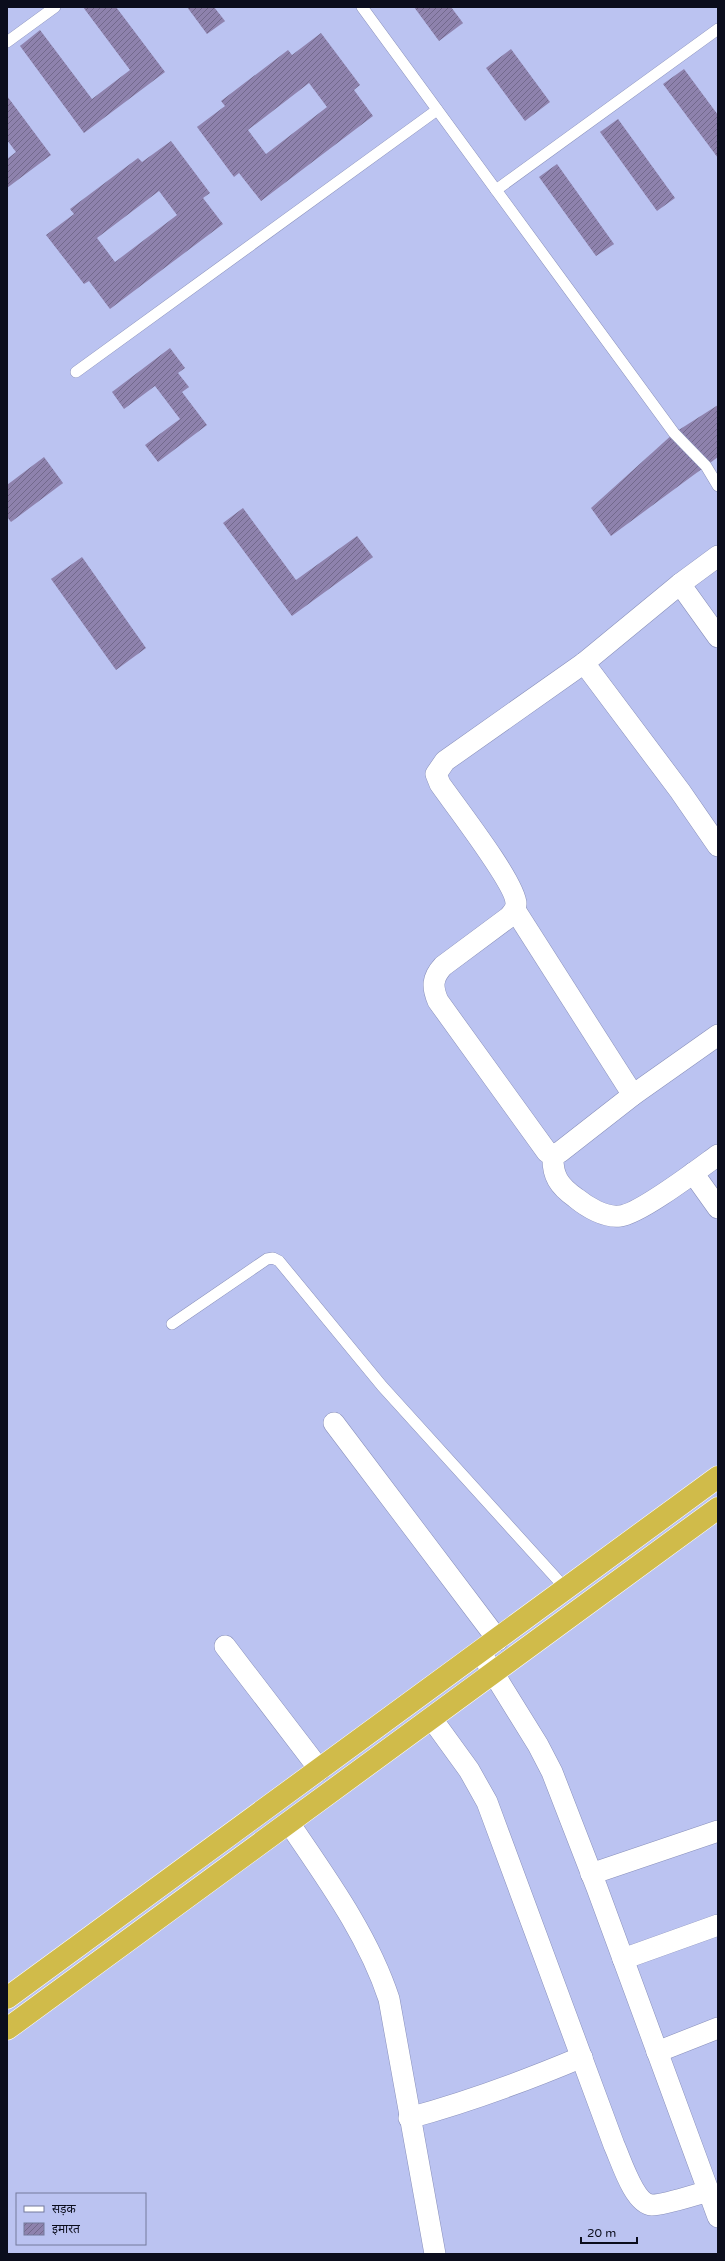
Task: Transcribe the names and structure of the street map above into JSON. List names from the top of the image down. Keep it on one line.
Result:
{"legend":["सड़क","इमारत"],"scale_bar":"20 m"}
